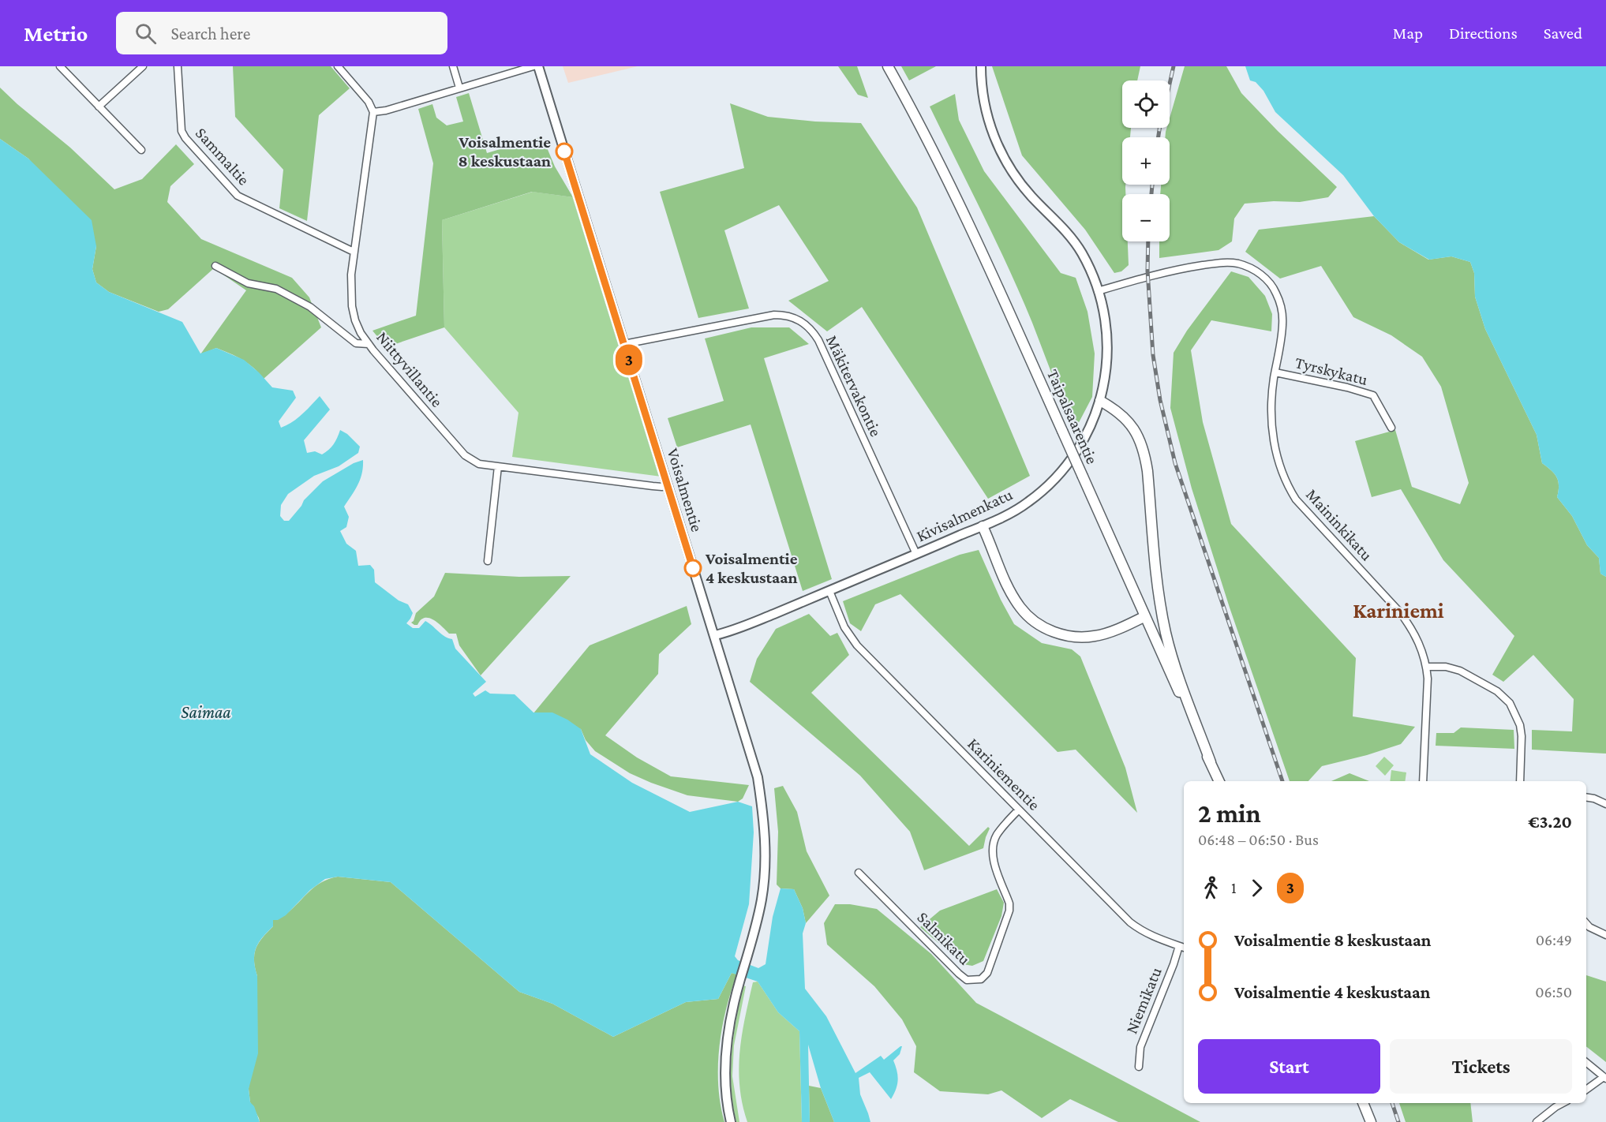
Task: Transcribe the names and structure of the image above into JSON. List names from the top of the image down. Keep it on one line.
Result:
{"streets":{"main road":["Taipalsaarentie"],"street":["Sammaltie","Niittyvillantie","Tyrskykatu","Mäkitervakontie","Voisalmentie","Kivisalmenkatu","Maininkikatu","Kariniementie","Salmikatu","Niemikatu"]},"crossings":[["Sammaltie","Niittyvillantie"],["Niittyvillantie","Voisalmentie"],["Tyrskykatu","Maininkikatu"],["Mäkitervakontie","Voisalmentie"],["Mäkitervakontie","Kivisalmenkatu"],["Voisalmentie","Kivisalmenkatu"],["Kivisalmenkatu","Maininkikatu"],["Kivisalmenkatu","Kariniementie"],["Kariniementie","Salmikatu"],["Kariniementie","Niemikatu"]],"districts":["Kariniemi"],"water":["Saimaa"],"places":["Voisalmentie 8 keskustaan","Voisalmentie 4 keskustaan"],"lines":["bus line 3"],"page":{"header":"Metrio","search":"Search here","nav":["Map","Directions","Saved"],"on_map":"3","map_buttons":["+","−"],"heading":["2 min","06:48 – 06:50 · Bus","€3.20"],"legs":["1","3"],"list":[{"name":"Voisalmentie 8 keskustaan","value":"06:49"},{"name":"Voisalmentie 4 keskustaan","value":"06:50"}],"buttons":["Start","Tickets"]}}
